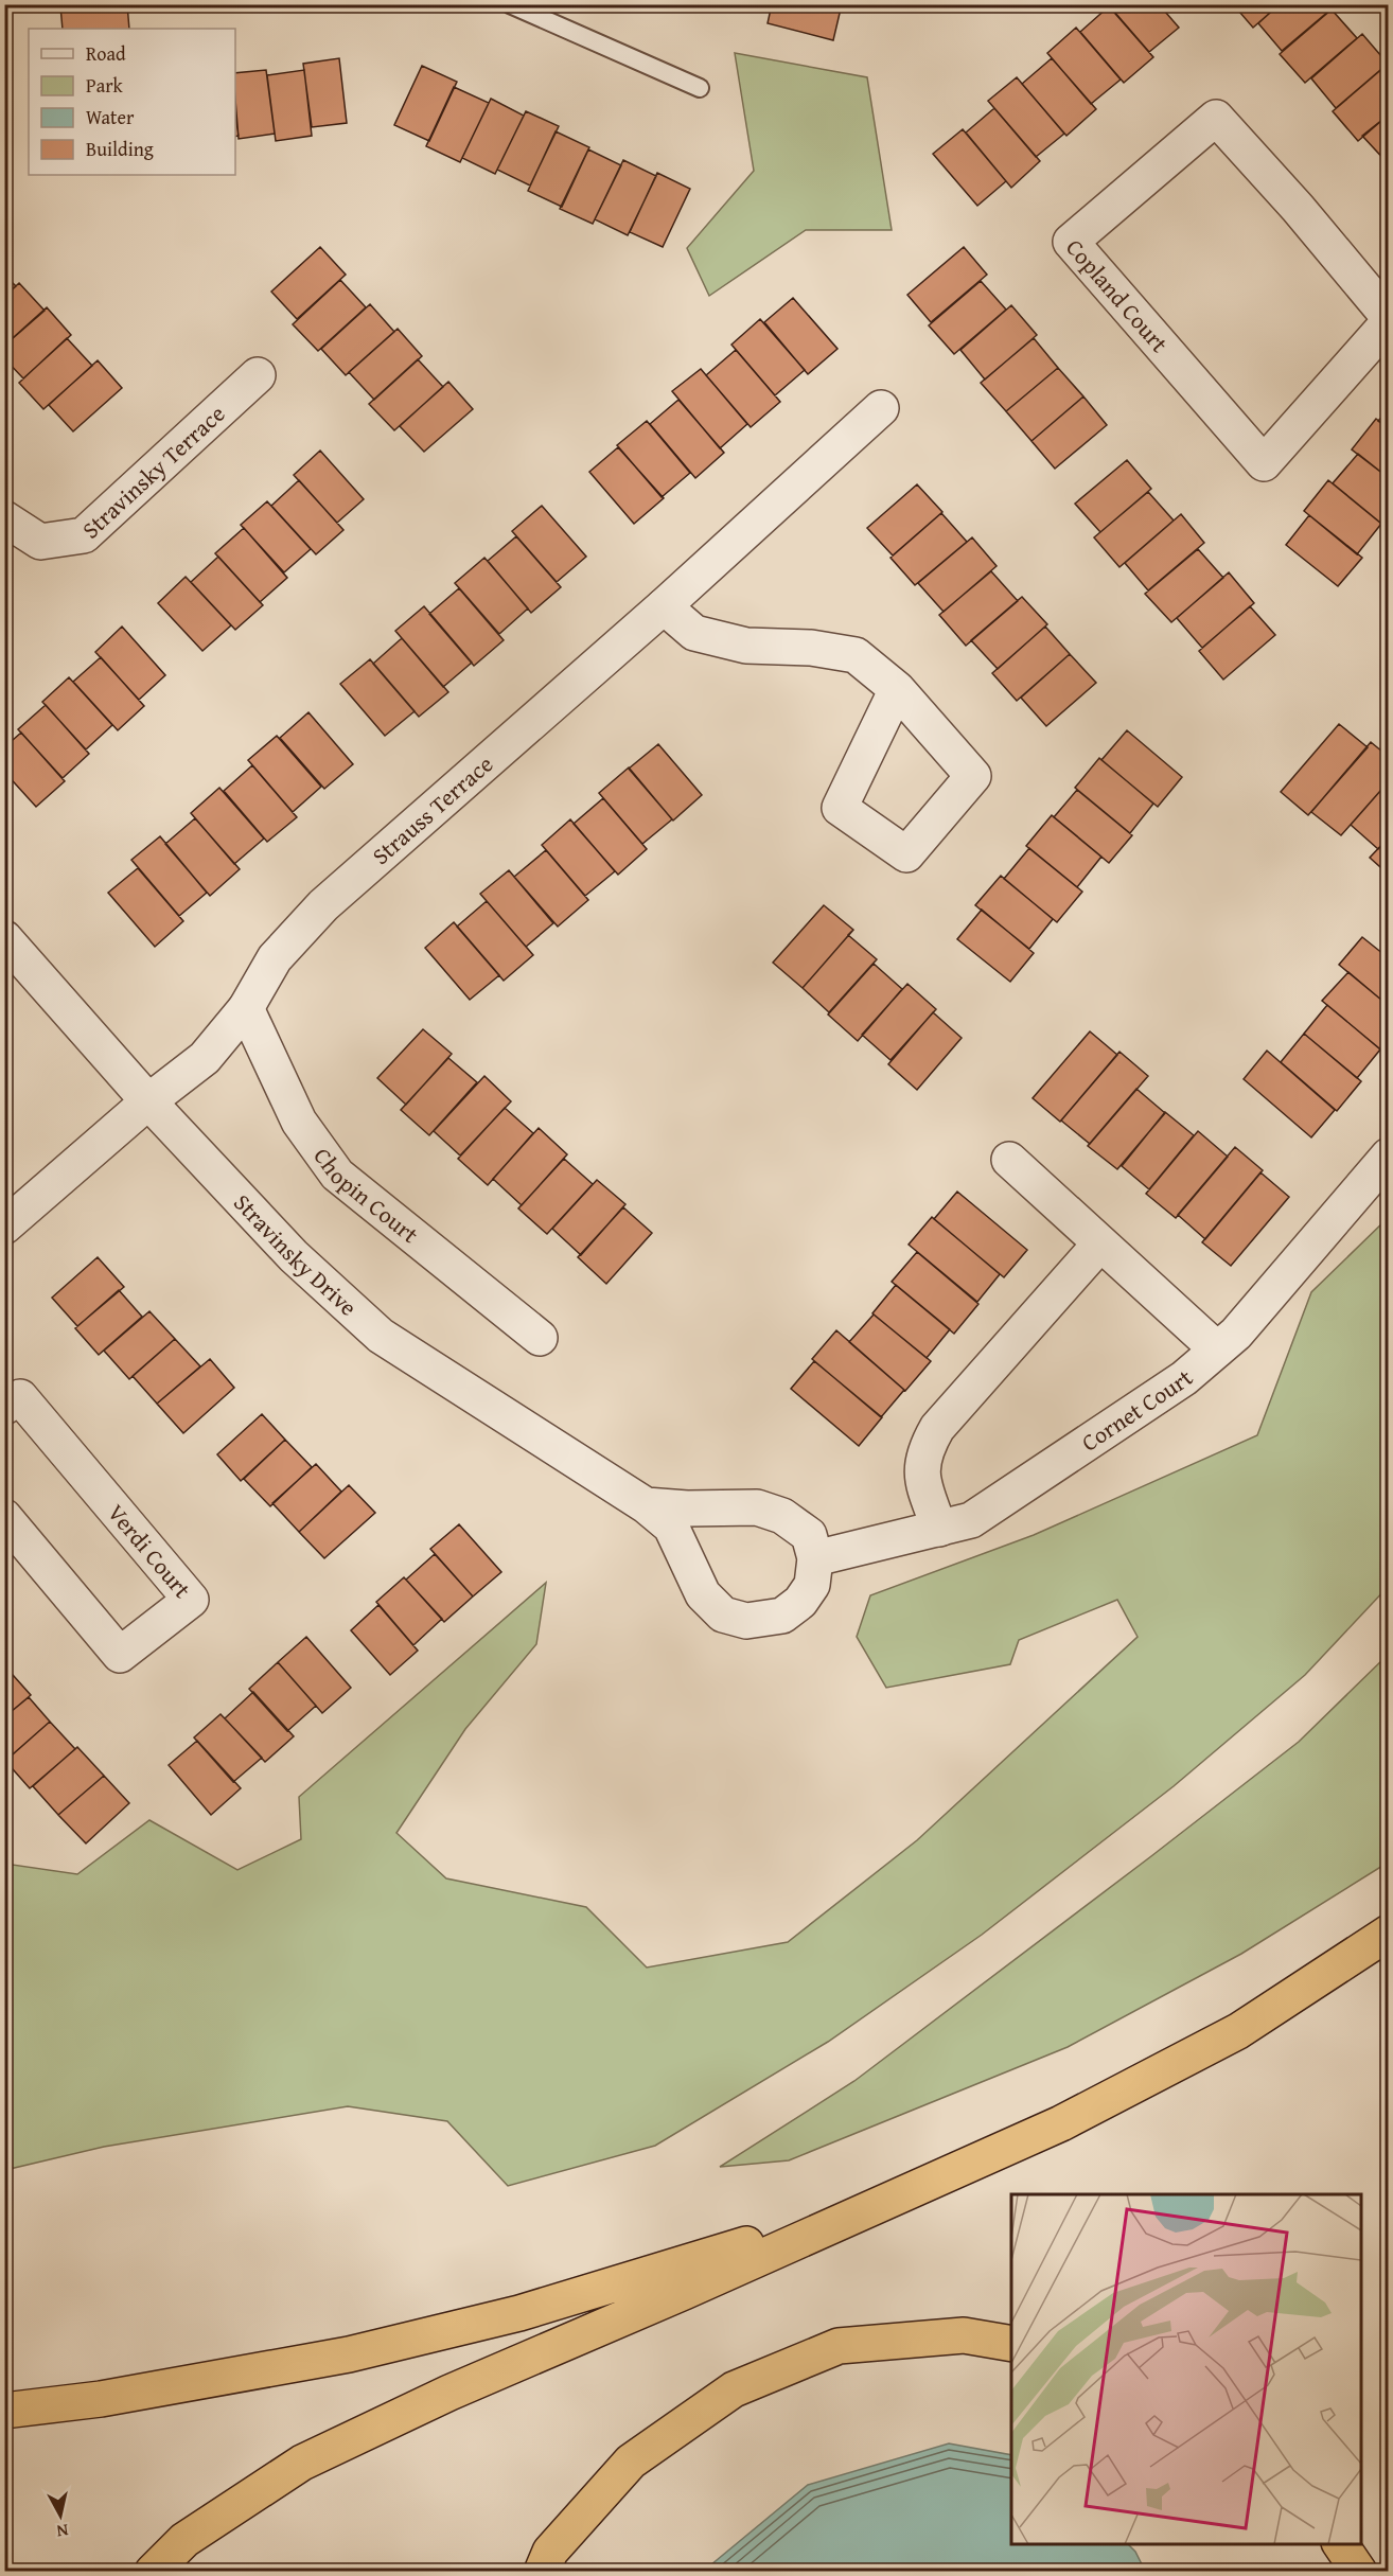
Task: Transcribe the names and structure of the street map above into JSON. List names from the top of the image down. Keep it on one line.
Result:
{"streets":{"street":["Copland Court","Stravinsky Terrace","Strauss Terrace","Chopin Court","Stravinsky Drive","Cornet Court","Verdi Court"]},"crossings":[["Strauss Terrace","Chopin Court"],["Strauss Terrace","Stravinsky Drive"],["Stravinsky Drive","Cornet Court"]],"legend":["Road","Park","Water","Building"],"north":"bottom"}
